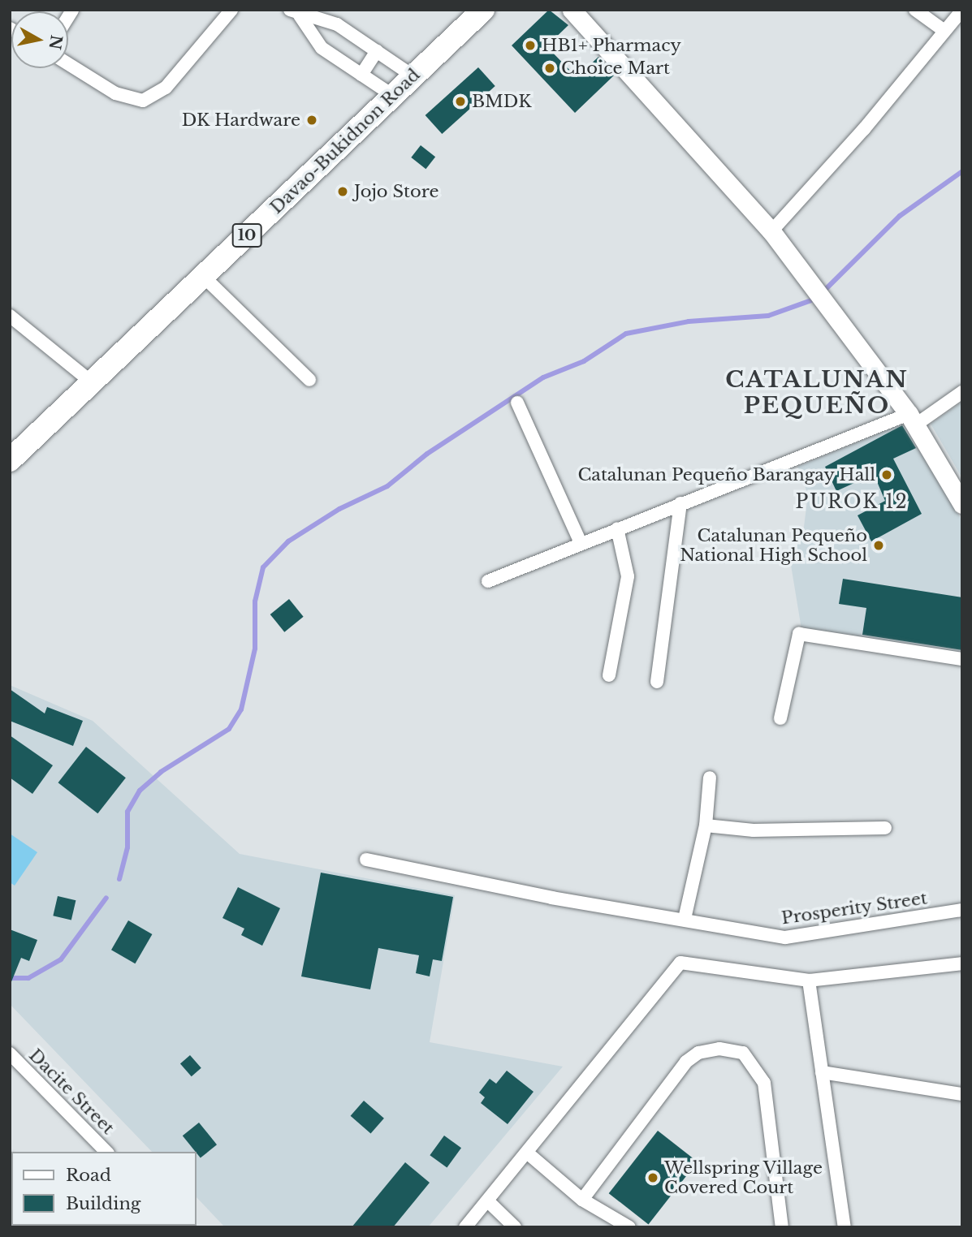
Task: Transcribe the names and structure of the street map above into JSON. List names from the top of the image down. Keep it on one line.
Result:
{"streets":{"highway":["Davao-Bukidnon Road","10"],"street":["Prosperity Street","Dacite Street"]},"districts":["CATALUNAN PEQUEÑO","PUROK 12"],"places":["HB1+ Pharmacy","Choice Mart","BMDK","DK Hardware","Jojo Store","Catalunan Pequeño Barangay Hall","Catalunan Pequeño National High School","Wellspring Village Covered Court"],"legend":["Road","Building"],"north":"right"}
